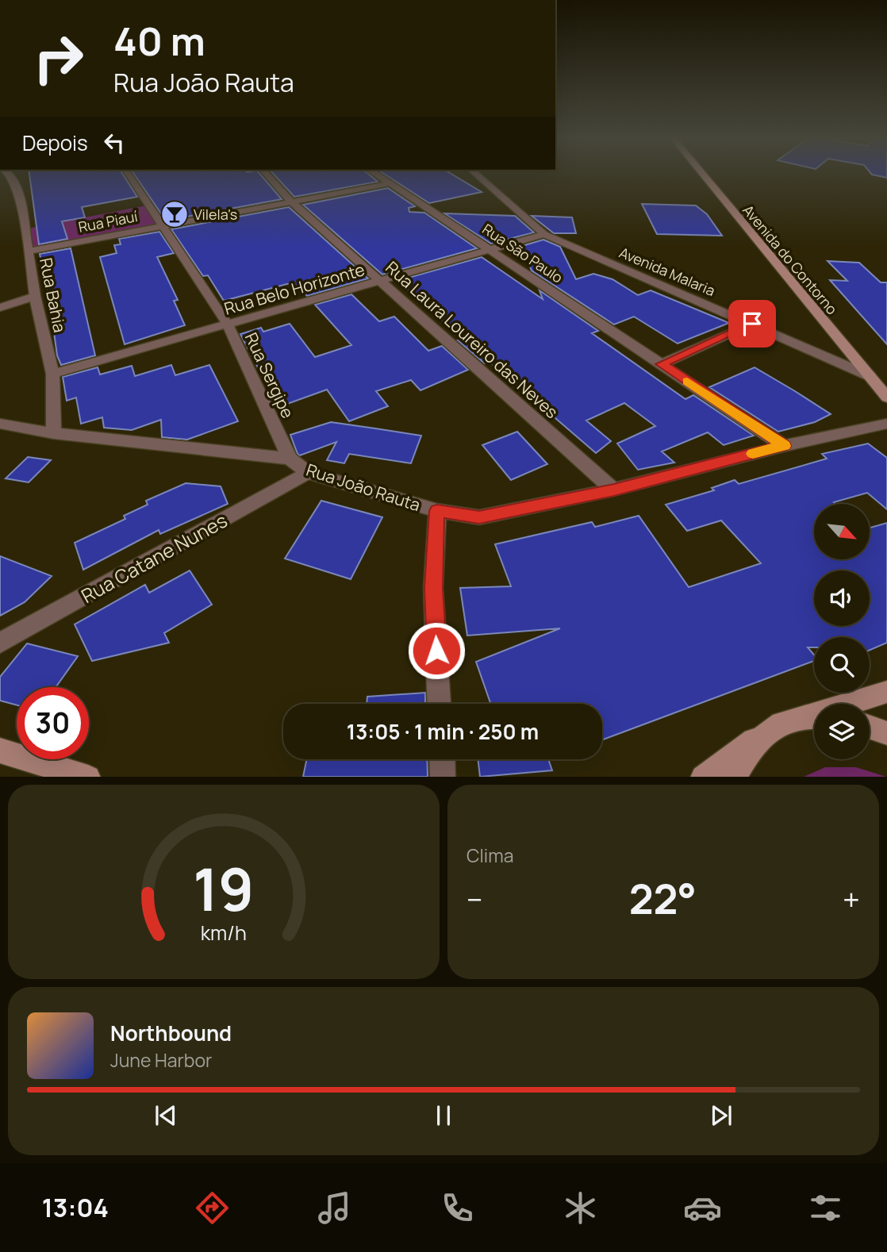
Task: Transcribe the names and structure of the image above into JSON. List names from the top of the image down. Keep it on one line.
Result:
{"streets":{"main road":["Avenida do Contorno"],"street":["Rua Piauí","Rua São Paulo","Avenida Malaria","Rua Belo Horizonte","Rua Bahia","Rua Laura Loureiro das Neves","Rua Sergipe","Rua João Rauta","Rua Catane Nunes"]},"crossings":[["Rua Piauí","Rua São Paulo"],["Rua Piauí","Rua Bahia"],["Rua Piauí","Rua Laura Loureiro das Neves"],["Rua Piauí","Rua Sergipe"],["Rua São Paulo","Rua Belo Horizonte"],["Rua São Paulo","Rua João Rauta"],["Avenida do Contorno","Avenida Malaria"],["Avenida Malaria","Rua Belo Horizonte"],["Rua Belo Horizonte","Rua Bahia"],["Rua Belo Horizonte","Rua Laura Loureiro das Neves"],["Rua Belo Horizonte","Rua Sergipe"],["Rua Bahia","Rua João Rauta"],["Rua Laura Loureiro das Neves","Rua João Rauta"],["Rua Sergipe","Rua João Rauta"],["Rua João Rauta","Rua Catane Nunes"]],"places":{"bar":["Vilela's"]},"north":"bottom right","page":{"turn":["40 m","Rua João Rauta"],"then":"Depois","limit":"30","trip":"13:05 · 1 min · 250 m","tile":"Clima","heat":["−","22°","+"],"song":["Northbound","June Harbor"],"tabs":"13:04","gauge":["19","km/h"]}}
